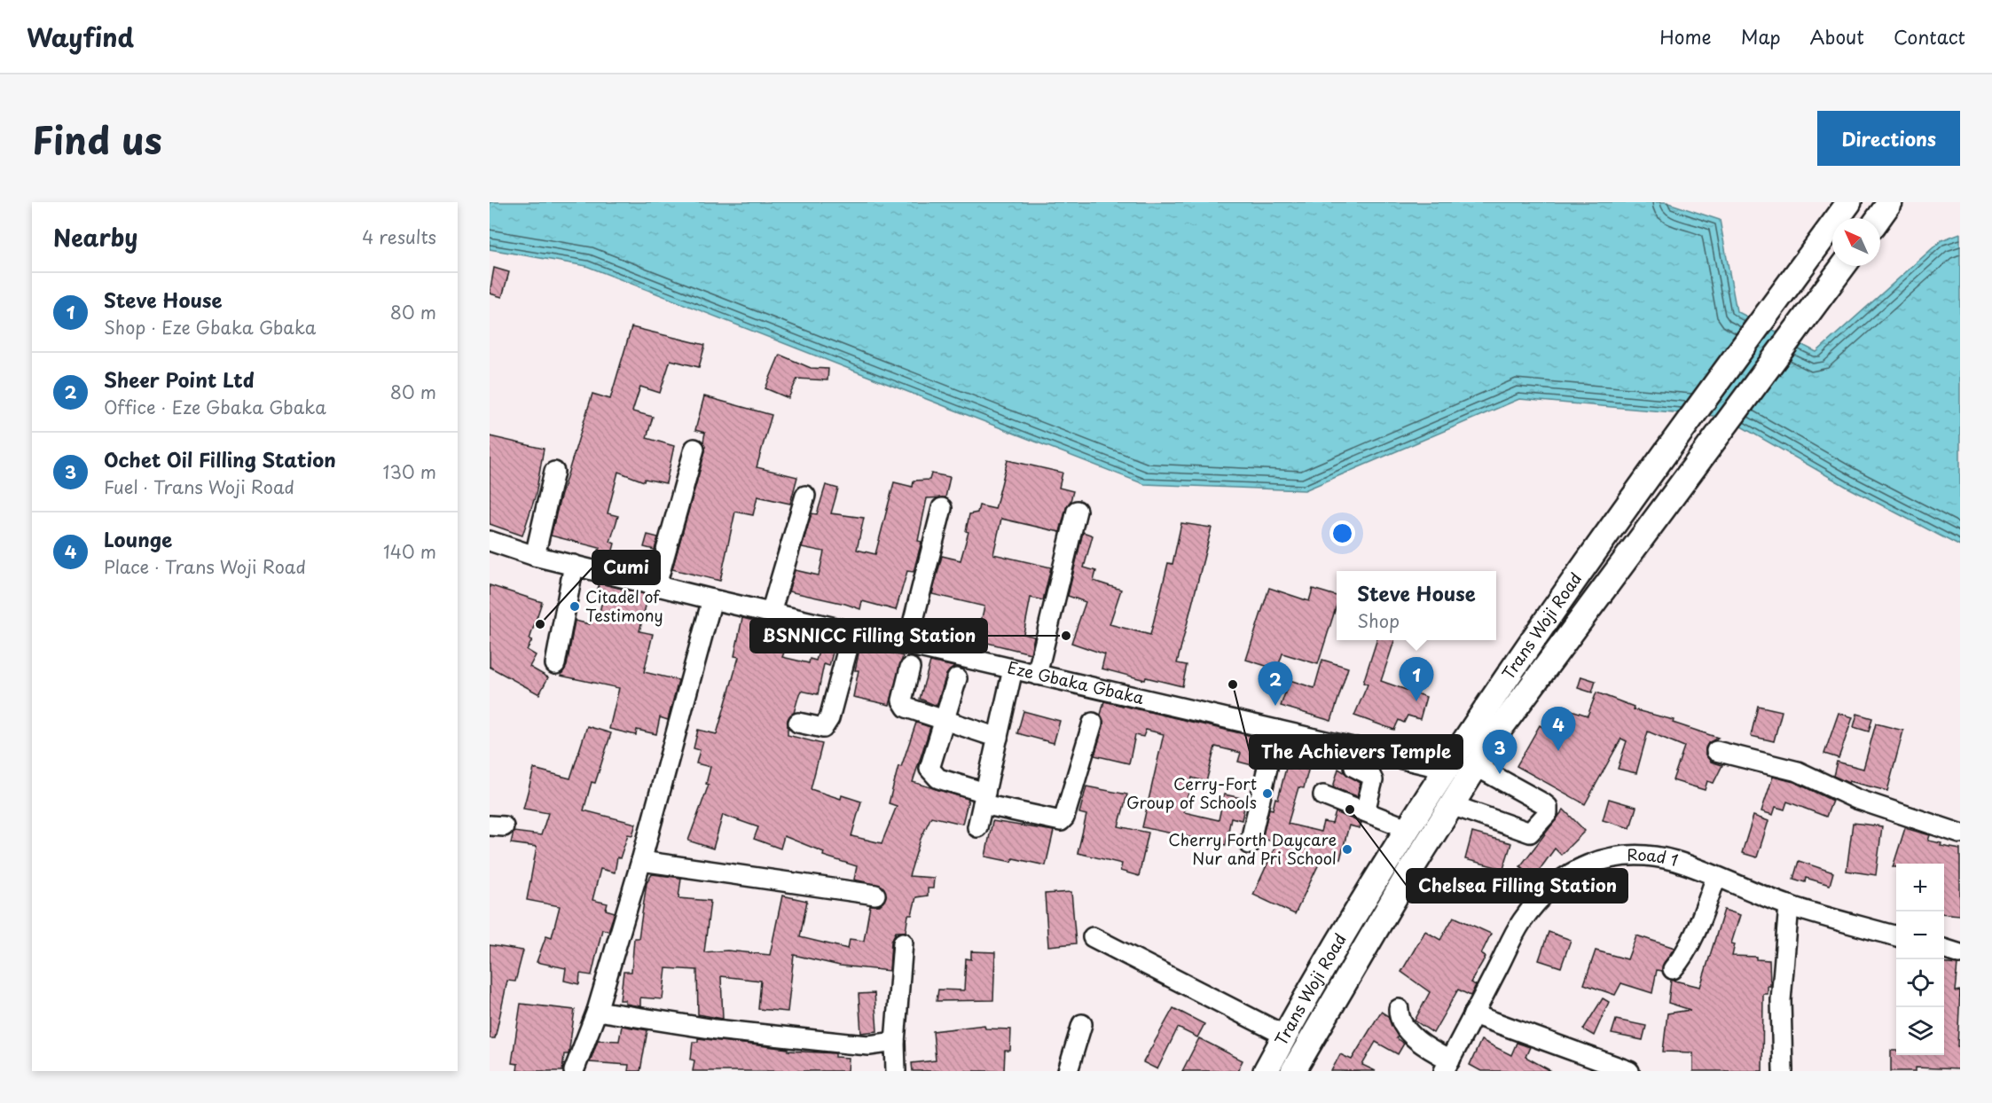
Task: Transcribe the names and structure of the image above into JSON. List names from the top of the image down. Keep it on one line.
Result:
{"streets":{"main road":["Trans Woji Road"],"street":["Eze Gbaka Gbaka","Road 1"]},"crossings":[["Trans Woji Road","Eze Gbaka Gbaka"]],"places":["Citadel of Testimony","Cumi","BSNNICC Filling Station","The Achievers Temple","Cerry-Fort Group of Schools","Chelsea Filling Station","Cherry Forth Daycare Nur and Pri School"],"north":"top left","page":{"header":"Wayfind","nav":["Home","Map","About","Contact"],"title":"Find us","buttons":"Directions","heading":["Nearby","4 results"],"list":[{"mark":"1","name":"Steve House","note":"Shop · Eze Gbaka Gbaka","value":"80 m"},{"mark":"2","name":"Sheer Point Ltd","note":"Office · Eze Gbaka Gbaka","value":"80 m"},{"mark":"3","name":"Ochet Oil Filling Station","note":"Fuel · Trans Woji Road","value":"130 m"},{"mark":"4","name":"Lounge","note":"Place · Trans Woji Road","value":"140 m"}],"popup":["Steve House","Shop"],"pins":["1","2","4","3"],"map_buttons":["+","−"]}}
